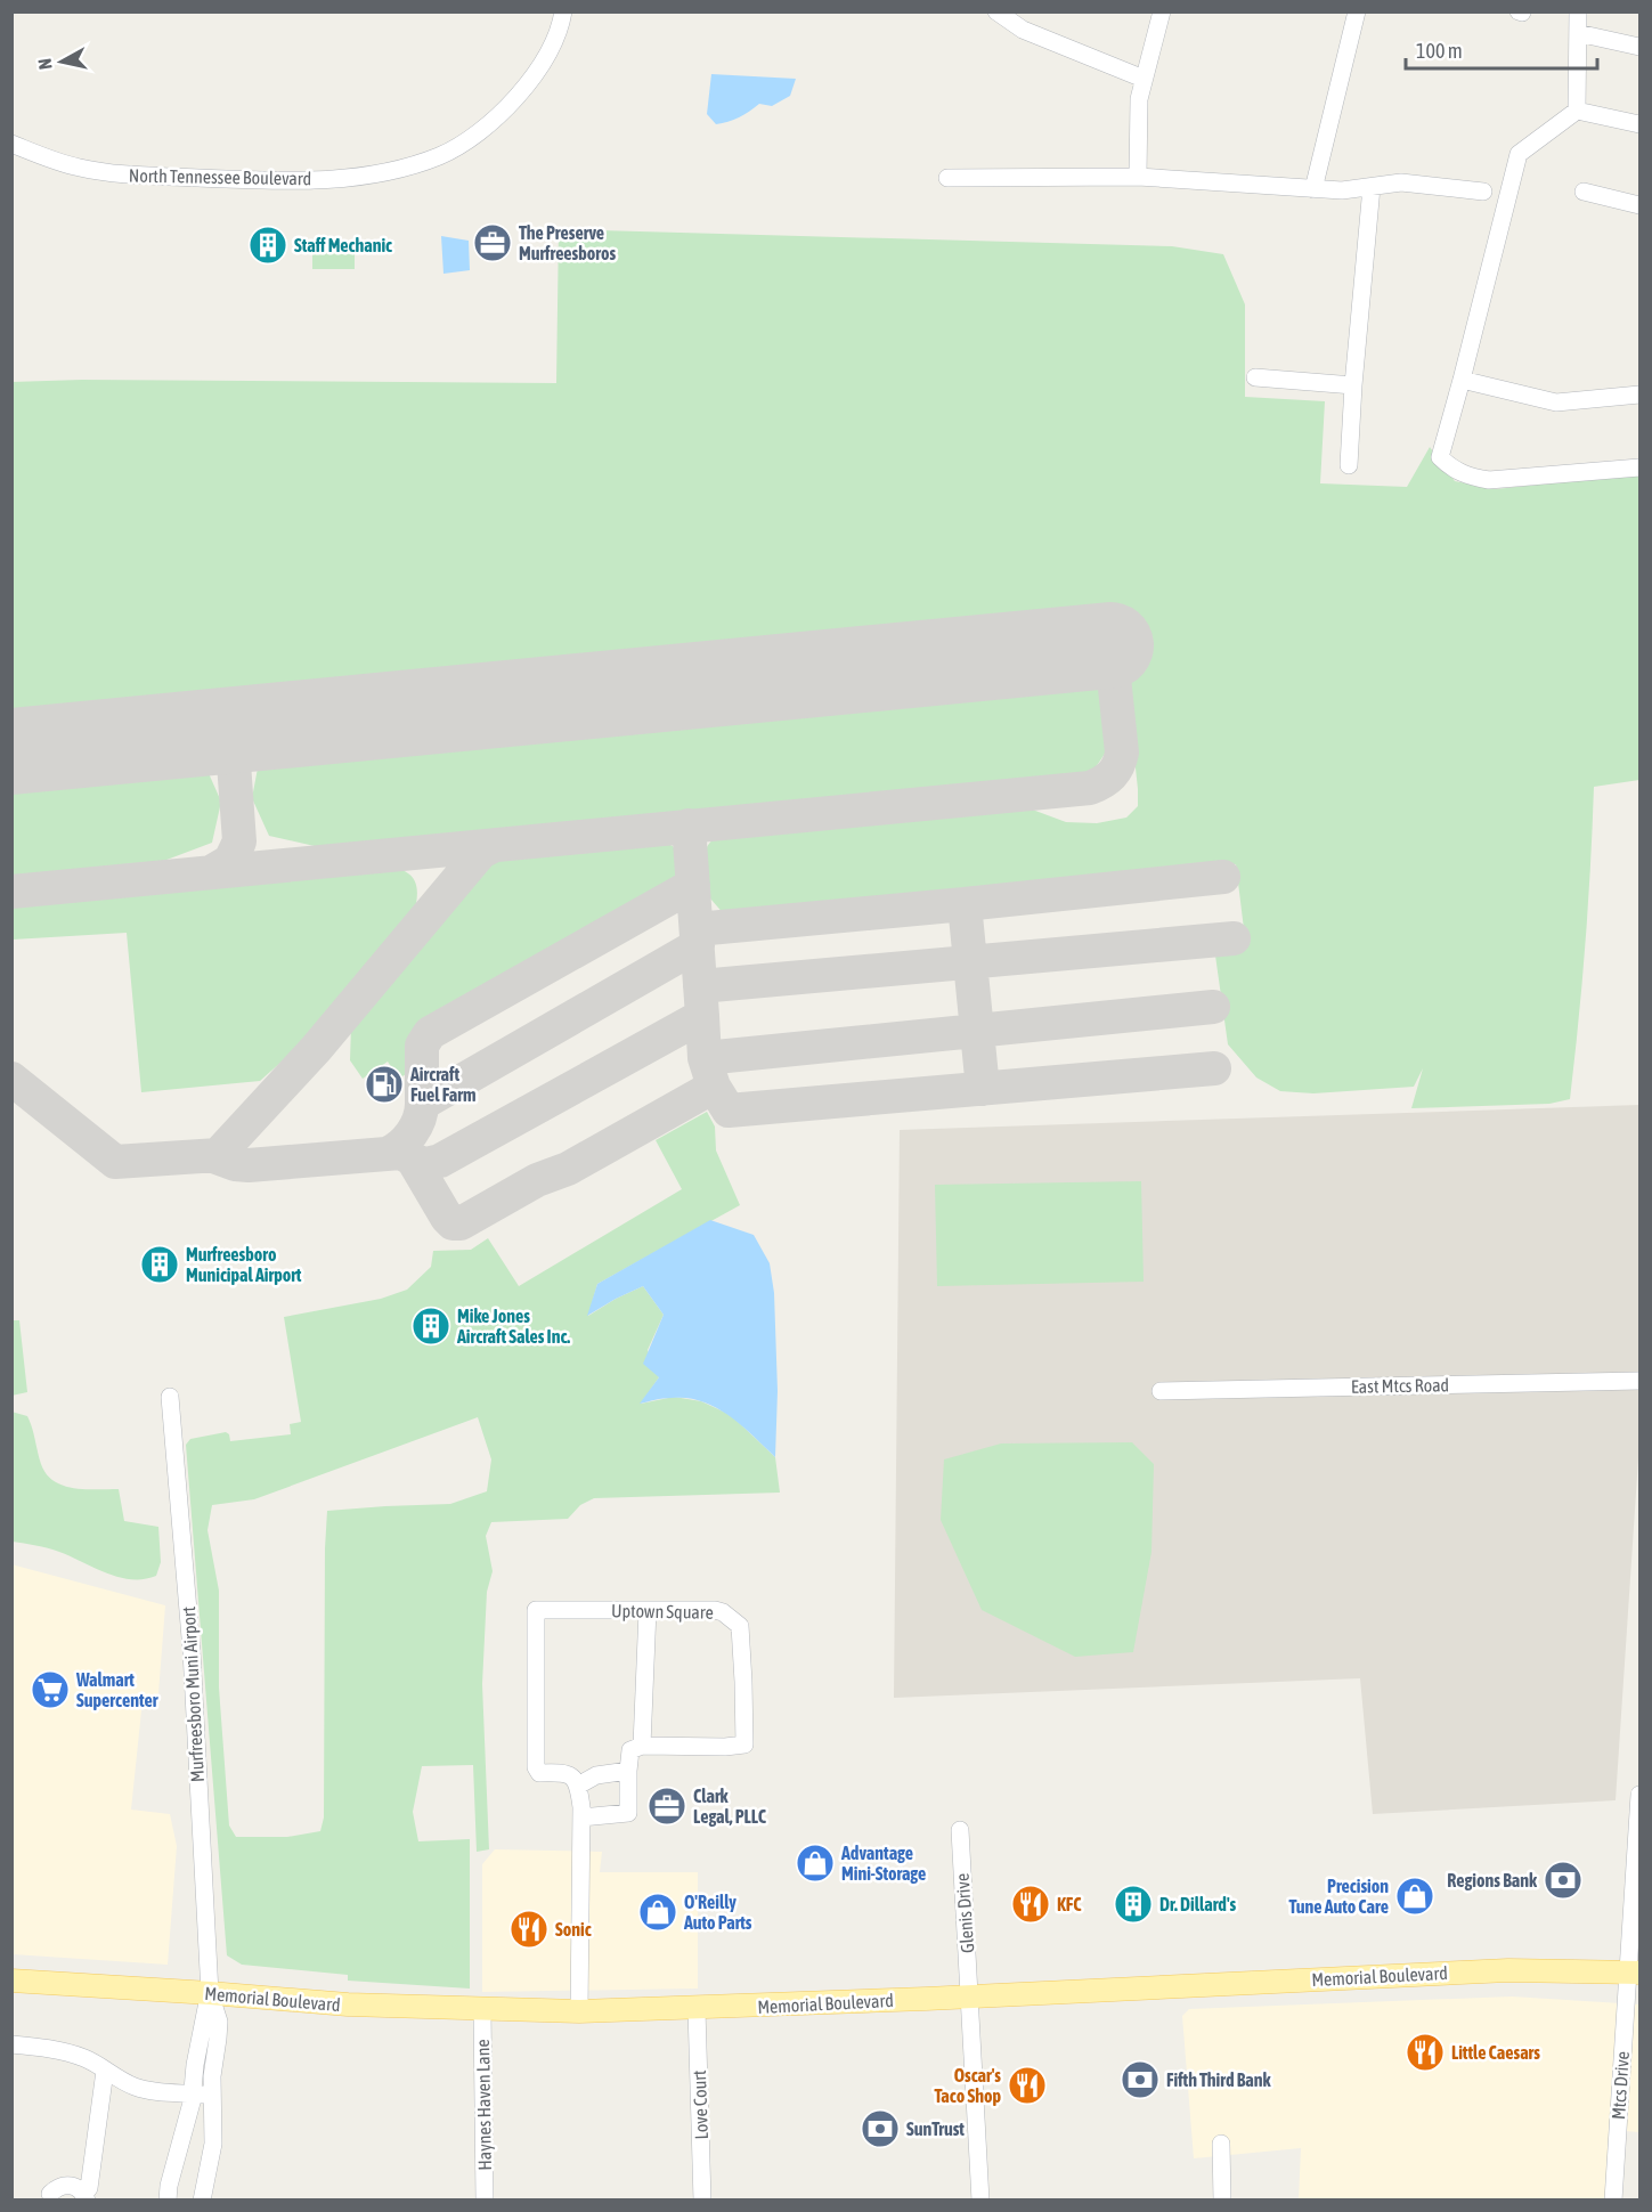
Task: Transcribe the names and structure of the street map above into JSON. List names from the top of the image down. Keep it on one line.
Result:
{"streets":{"main road":["Memorial Boulevard"],"street":["North Tennessee Boulevard","East Mtcs Road","Uptown Square","Murfreesboro Muni Airport","Glenis Drive","Mtcs Drive","Haynes Haven Lane","Love Court"]},"crossings":[["Murfreesboro Muni Airport","Memorial Boulevard"],["Glenis Drive","Memorial Boulevard"],["Memorial Boulevard","Mtcs Drive"],["Memorial Boulevard","Haynes Haven Lane"],["Memorial Boulevard","Love Court"]],"places":{"office":["The Preserve Murfreesboros","Clark Legal, PLLC"],"building":["Staff Mechanic","Murfreesboro Municipal Airport","Mike Jones Aircraft Sales Inc.","Dr. Dillard's"],"fuel station":["Aircraft Fuel Farm"],"supermarket":["Walmart Supercenter"],"shop":["Advantage Mini-Storage","Precision Tune Auto Care","O'Reilly Auto Parts"],"bank":["Regions Bank","Fifth Third Bank","SunTrust"],"restaurant":["KFC","Sonic","Little Caesars","Oscar's Taco Shop"]},"scale_bar":"100 m","north":"left"}
